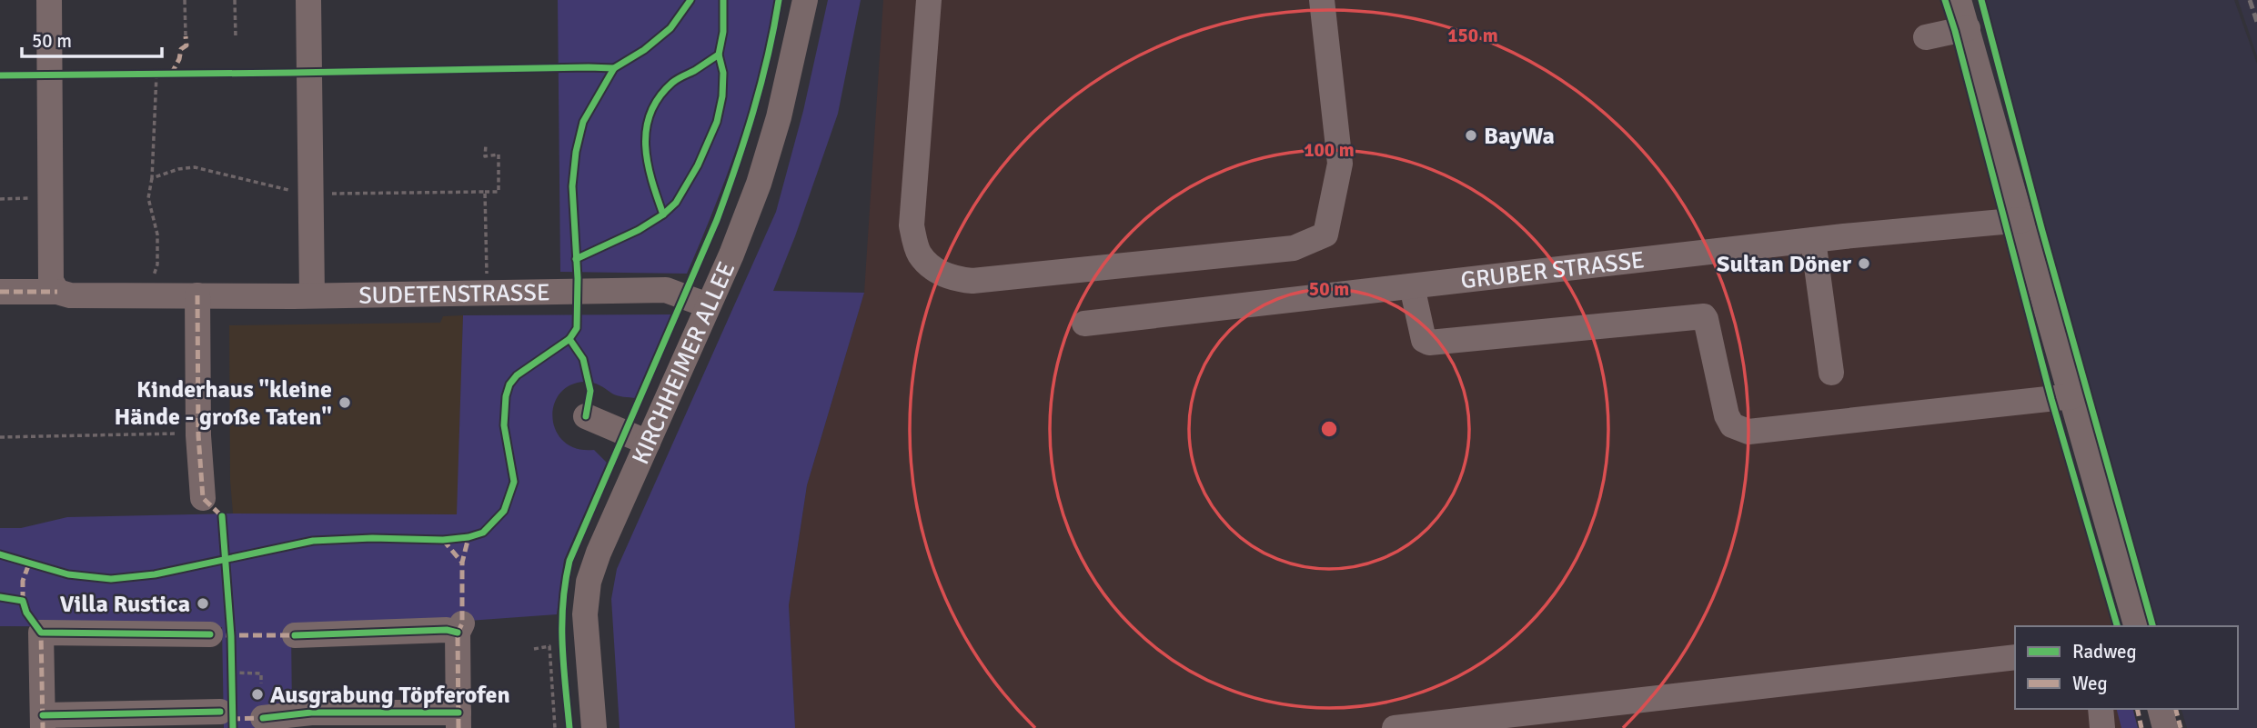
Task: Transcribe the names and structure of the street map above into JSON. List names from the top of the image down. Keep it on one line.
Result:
{"streets":{"street":["GRUBER STRASSE","SUDETENSTRASSE","KIRCHHEIMER ALLEE"]},"crossings":[["SUDETENSTRASSE","KIRCHHEIMER ALLEE"]],"places":["BayWa","Sultan Döner","Kinderhaus \"kleine Hände - große Taten\"","Villa Rustica","Ausgrabung Töpferofen"],"legend":["Radweg","Weg"],"scale_bar":"50 m","rings":["150 m","100 m","50 m"]}
